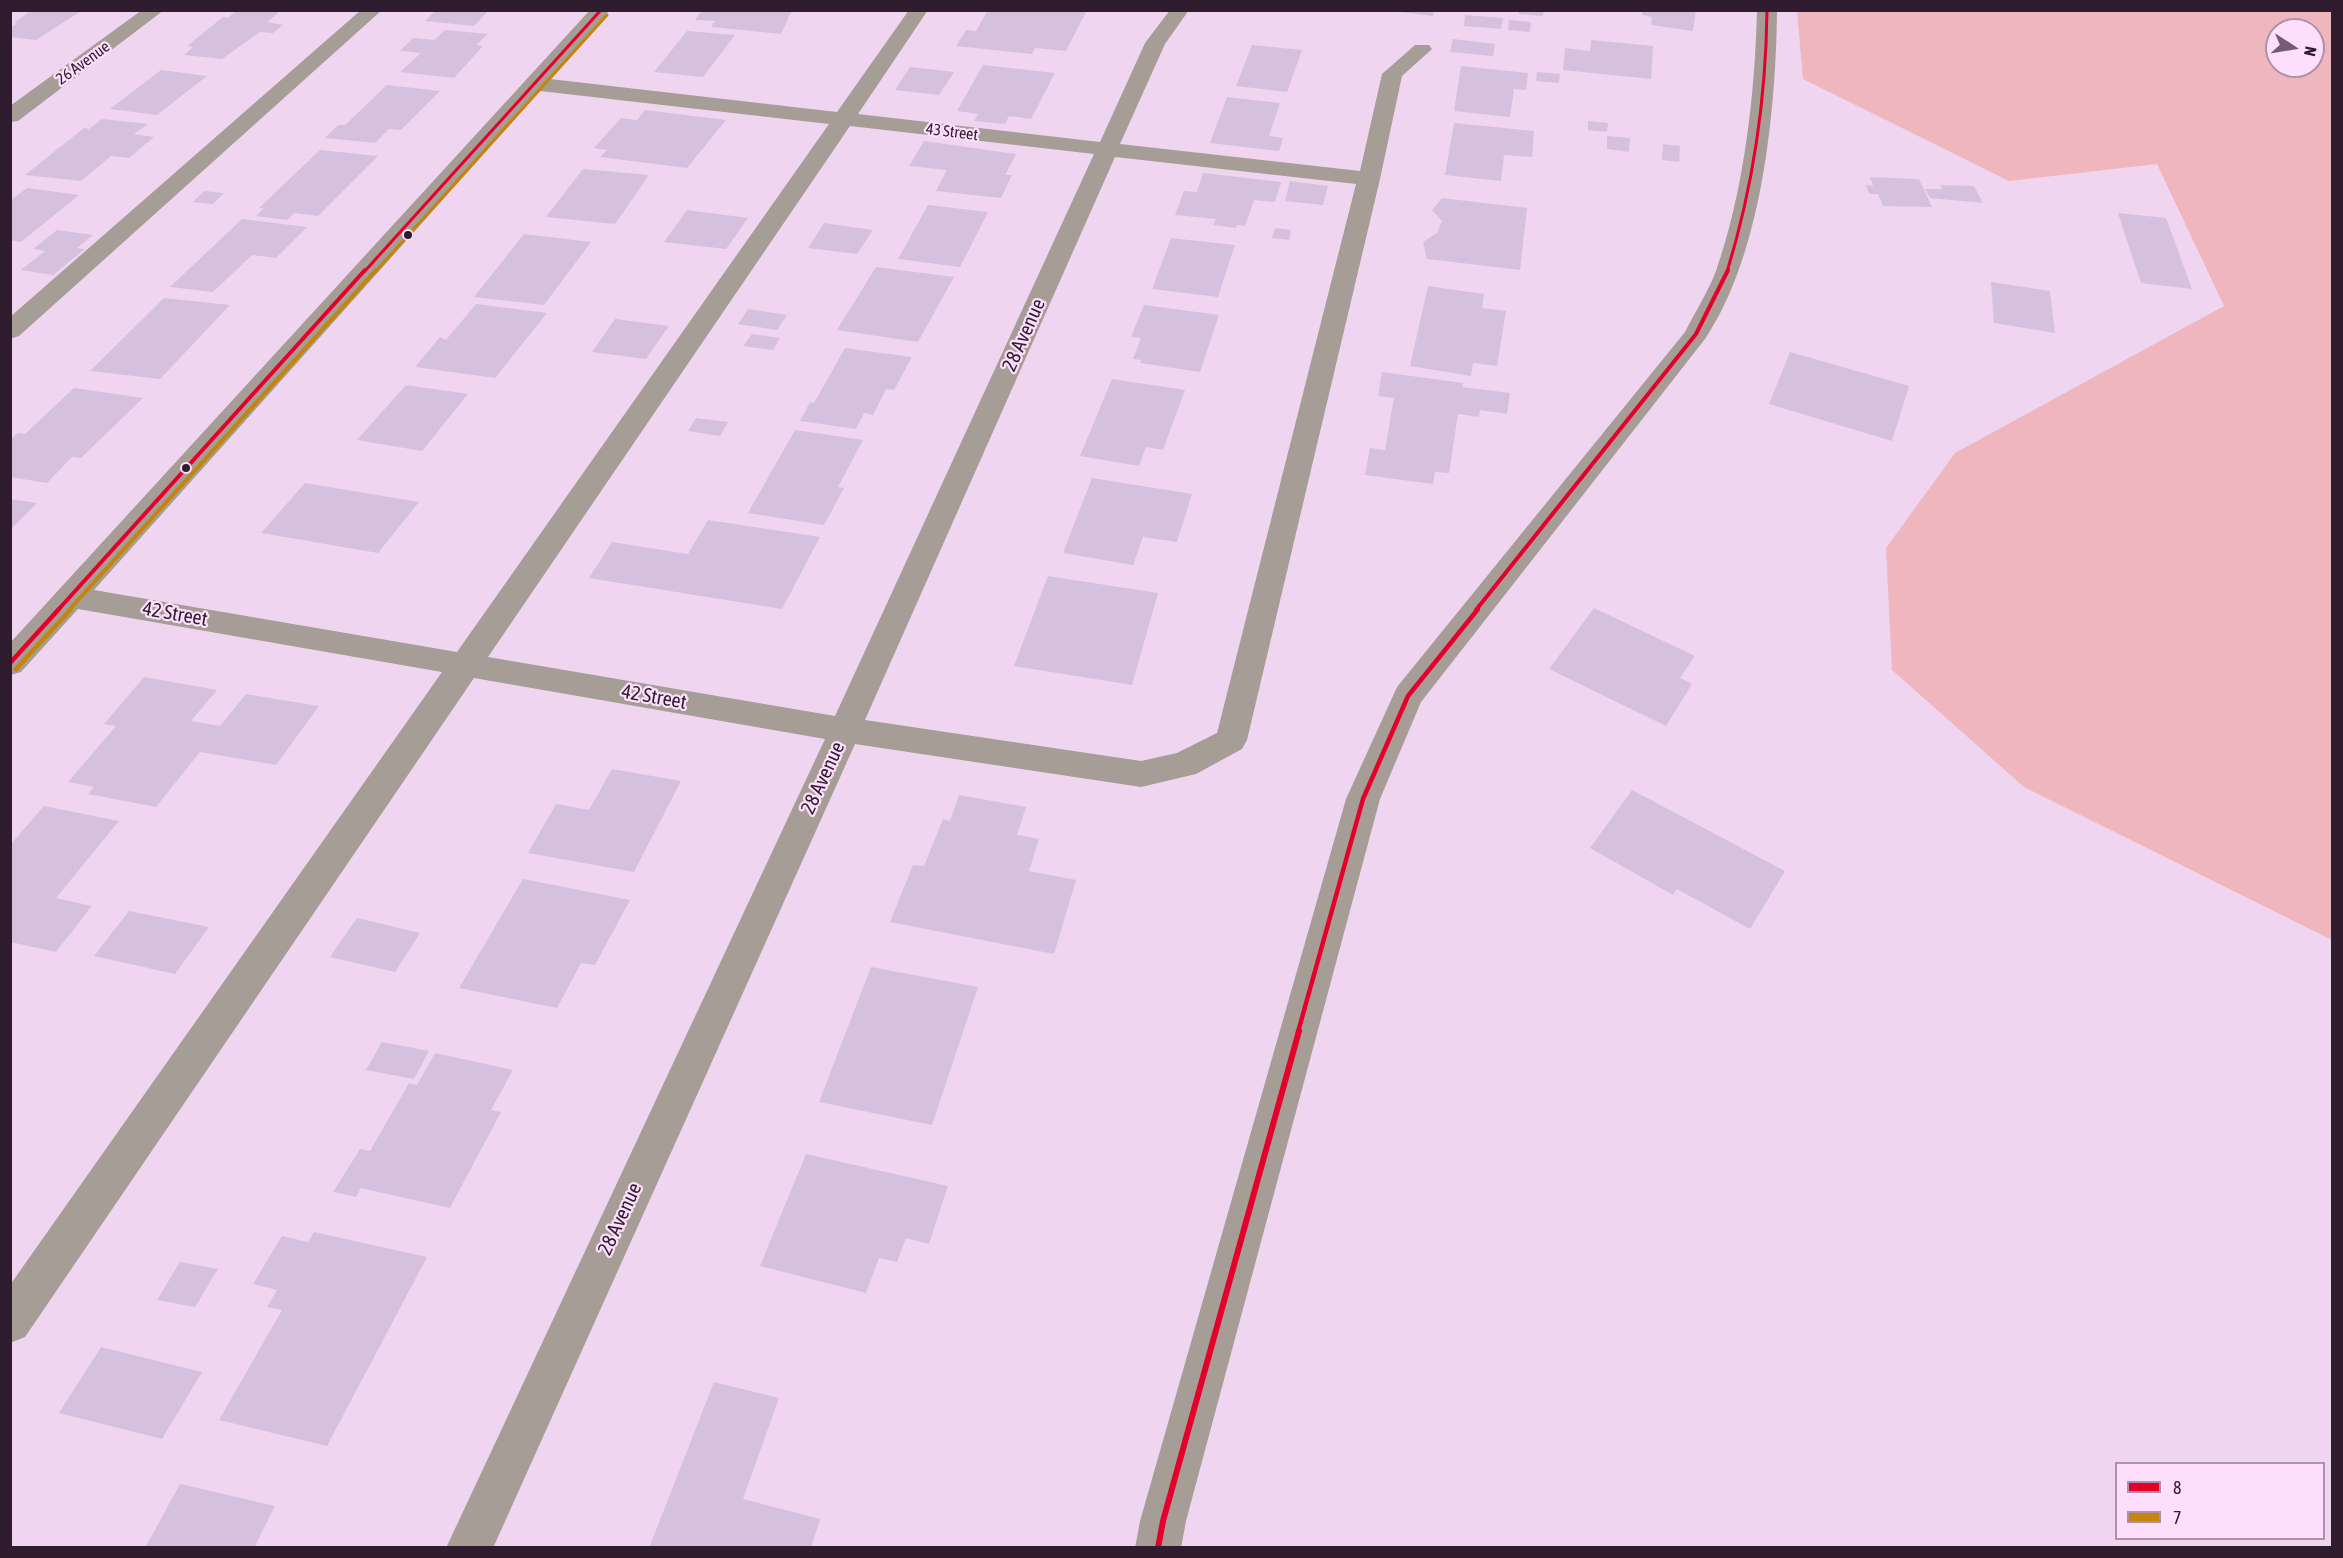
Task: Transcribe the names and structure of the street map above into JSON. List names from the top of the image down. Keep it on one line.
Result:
{"streets":{"street":["26 Avenue","43 Street","28 Avenue","42 Street"]},"crossings":[["43 Street","28 Avenue"],["43 Street","42 Street"],["28 Avenue","42 Street"]],"lines":["transit line 8","transit line 7"],"legend":["8","7"],"north":"right"}
